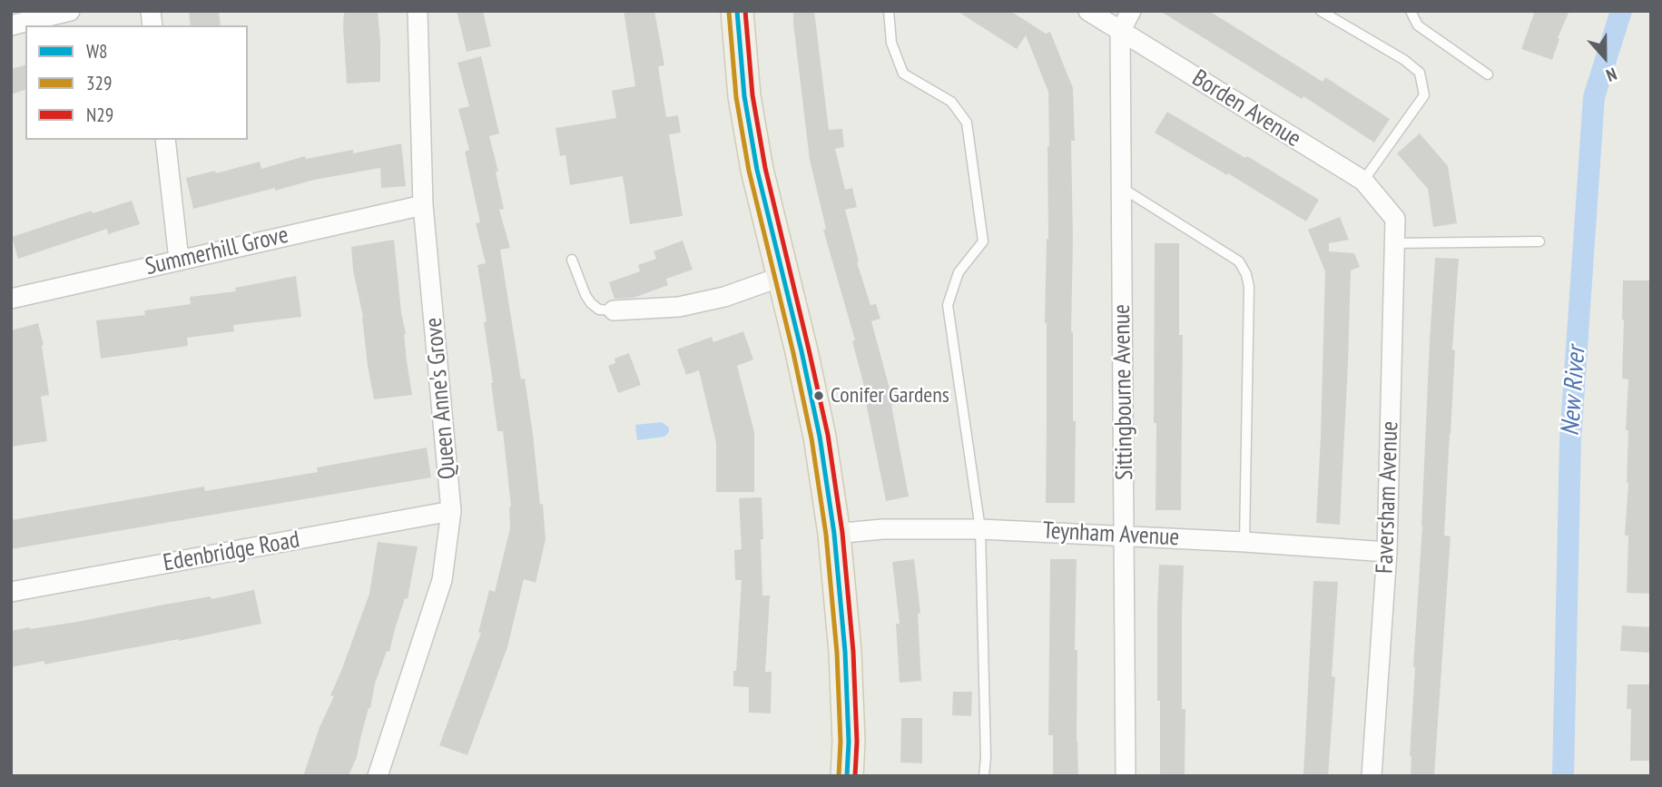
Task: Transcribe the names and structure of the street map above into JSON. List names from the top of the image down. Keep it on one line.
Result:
{"streets":{"street":["Borden Avenue","Summerhill Grove","Sittingbourne Avenue","Queen Anne's Grove","Faversham Avenue","Teynham Avenue","Edenbridge Road"]},"crossings":[["Borden Avenue","Sittingbourne Avenue"],["Borden Avenue","Faversham Avenue"],["Summerhill Grove","Queen Anne's Grove"],["Sittingbourne Avenue","Teynham Avenue"],["Queen Anne's Grove","Edenbridge Road"],["Faversham Avenue","Teynham Avenue"]],"water":["New River"],"places":["Conifer Gardens"],"lines":["transit line W8","transit line N29","transit line 329"],"legend":["W8","329","N29"],"north":"bottom"}
